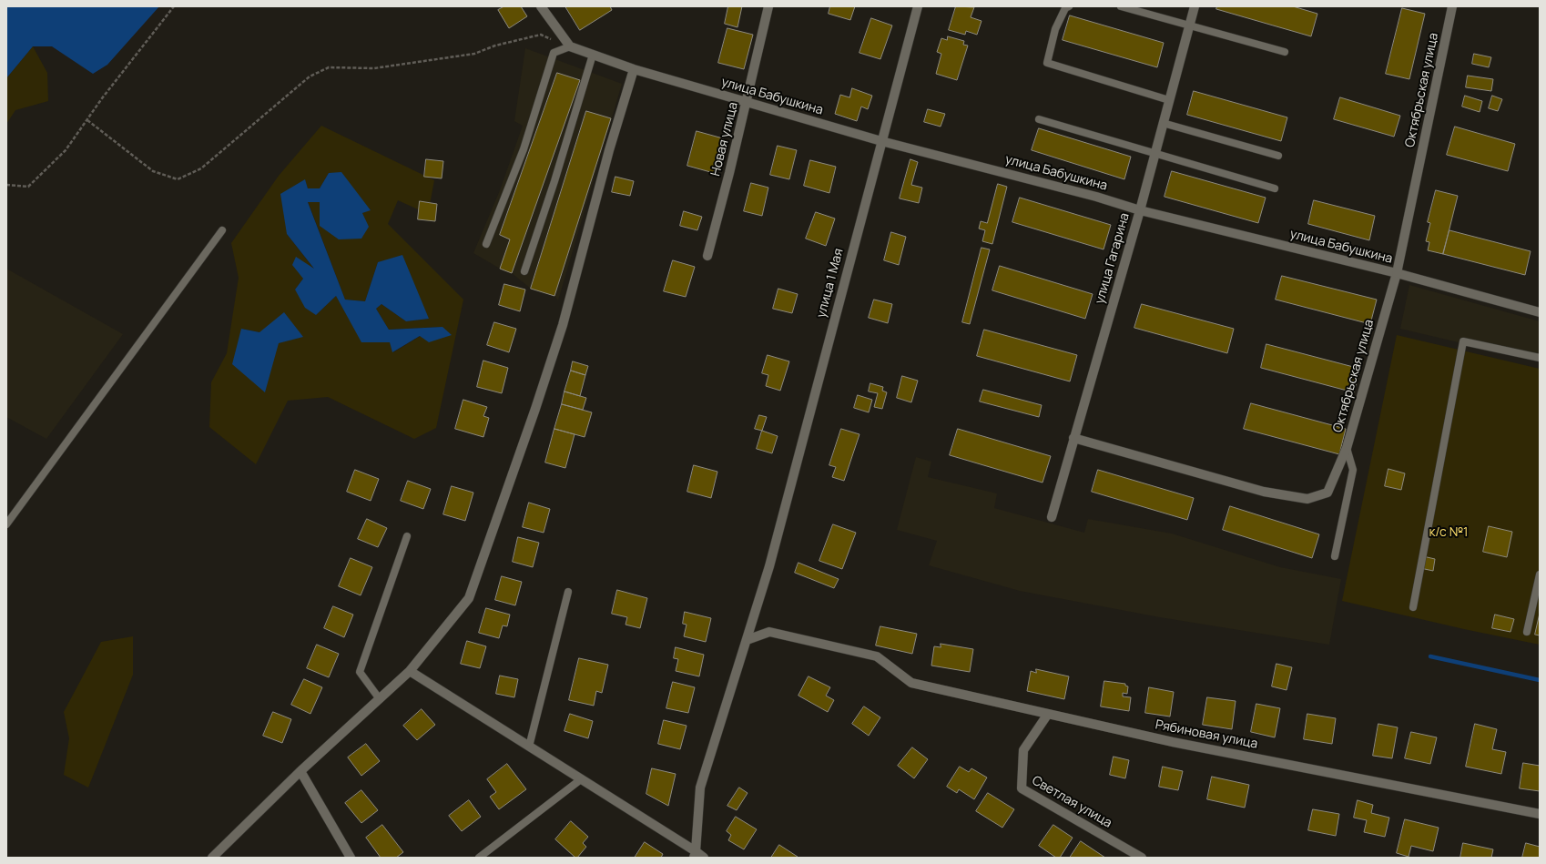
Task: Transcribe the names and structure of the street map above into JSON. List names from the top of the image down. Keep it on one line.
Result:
{"streets":{"street":["Октябрьская улица","улица Бабушкина","Новая улица","улица Гагарина","улица 1 Мая","Рябиновая улица","Светлая улица"]},"crossings":[["Октябрьская улица","улица Бабушкина"],["Октябрьская улица","улица Гагарина"],["улица Бабушкина","Новая улица"],["улица Бабушкина","улица Гагарина"],["улица Бабушкина","улица 1 Мая"],["улица 1 Мая","Рябиновая улица"],["Рябиновая улица","Светлая улица"]],"parks":["к/с №1"]}
